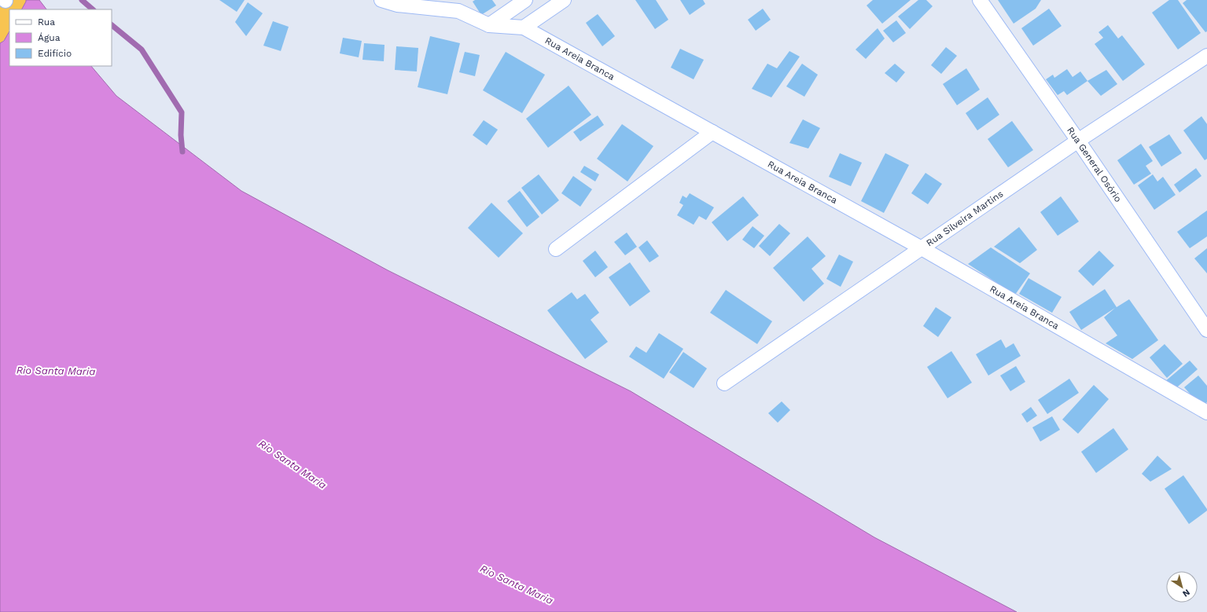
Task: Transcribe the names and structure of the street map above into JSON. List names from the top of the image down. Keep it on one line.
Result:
{"streets":{"street":["Rua Areia Branca","Rua General Osório","Rua Silveira Martins"]},"crossings":[["Rua Areia Branca","Rua Silveira Martins"],["Rua General Osório","Rua Silveira Martins"]],"water":["Rio Santa Maria"],"legend":["Rua","Água","Edifício"],"north":"bottom right"}
